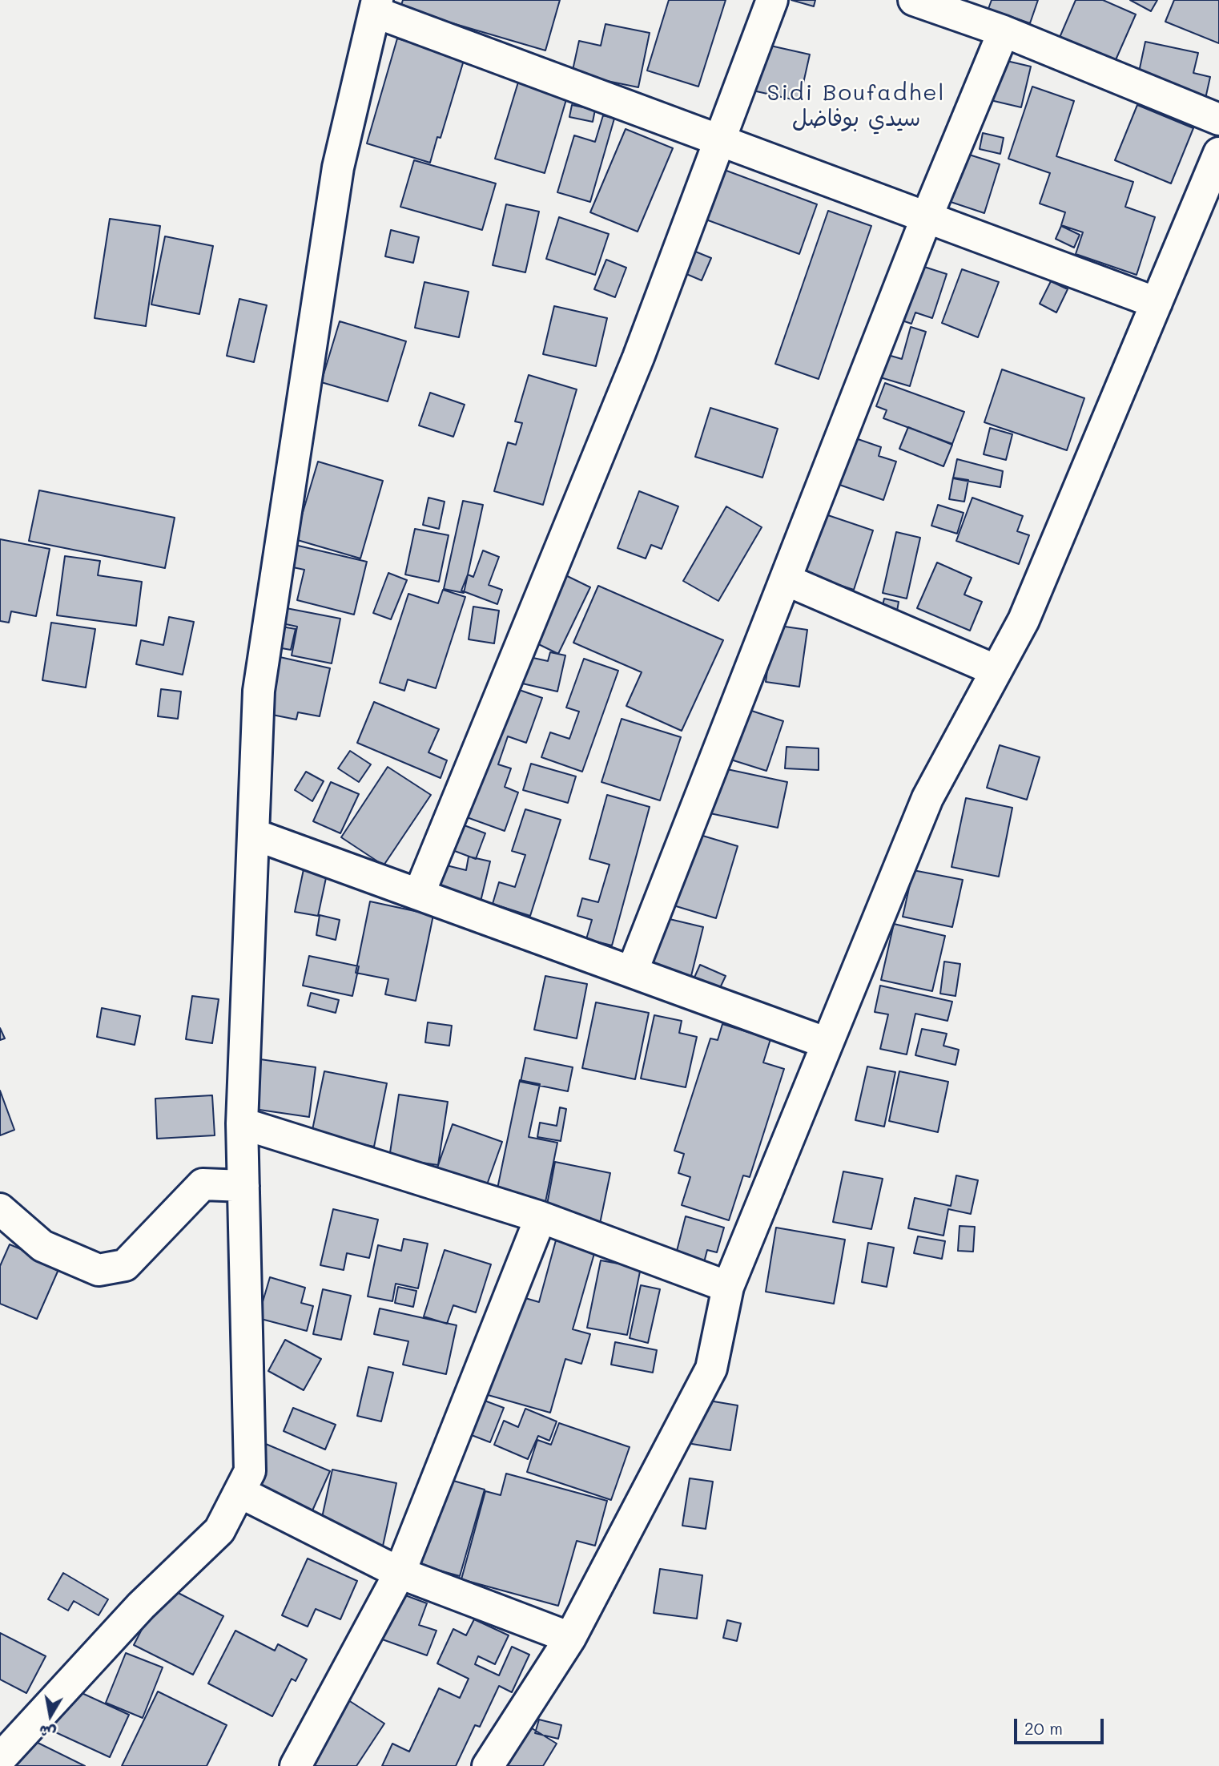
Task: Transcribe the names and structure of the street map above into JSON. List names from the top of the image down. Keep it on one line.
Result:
{"districts":["Sidi Boufadhel سيدي بوفاضل"],"scale_bar":"20 m","north":"bottom"}
